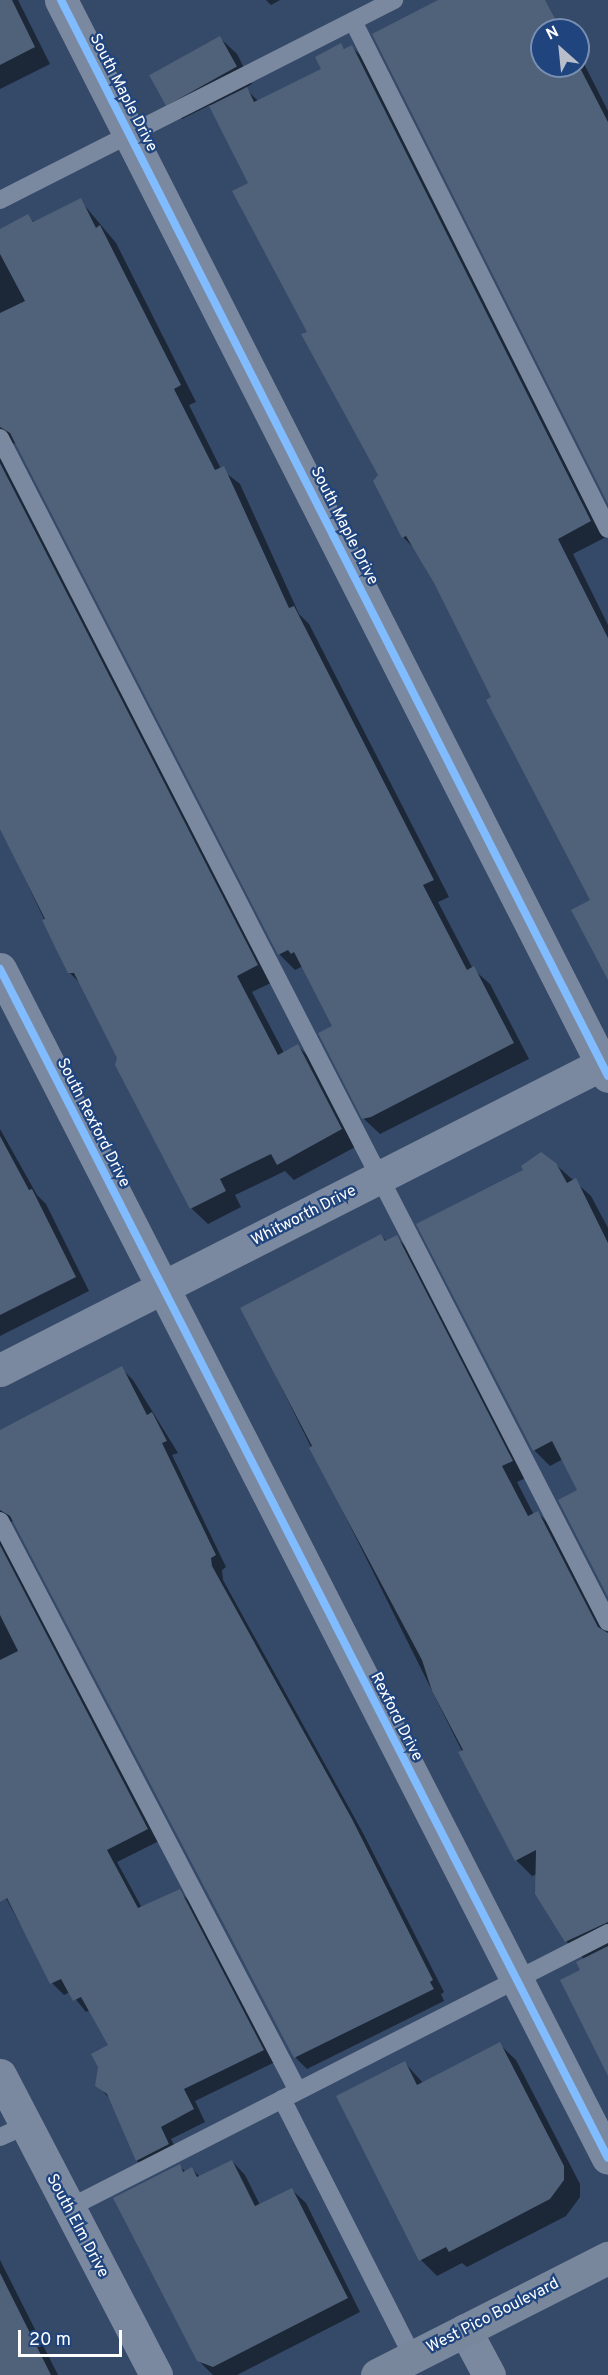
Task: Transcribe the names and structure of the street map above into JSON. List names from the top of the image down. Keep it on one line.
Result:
{"streets":{"main road":["West Pico Boulevard"],"street":["South Maple Drive","South Rexford Drive","Whitworth Drive","Rexford Drive","South Elm Drive"]},"crossings":[["South Maple Drive","Whitworth Drive"],["South Rexford Drive","Whitworth Drive"],["South Rexford Drive","Rexford Drive"],["Whitworth Drive","Rexford Drive"]],"scale_bar":"20 m","north":"top left"}
